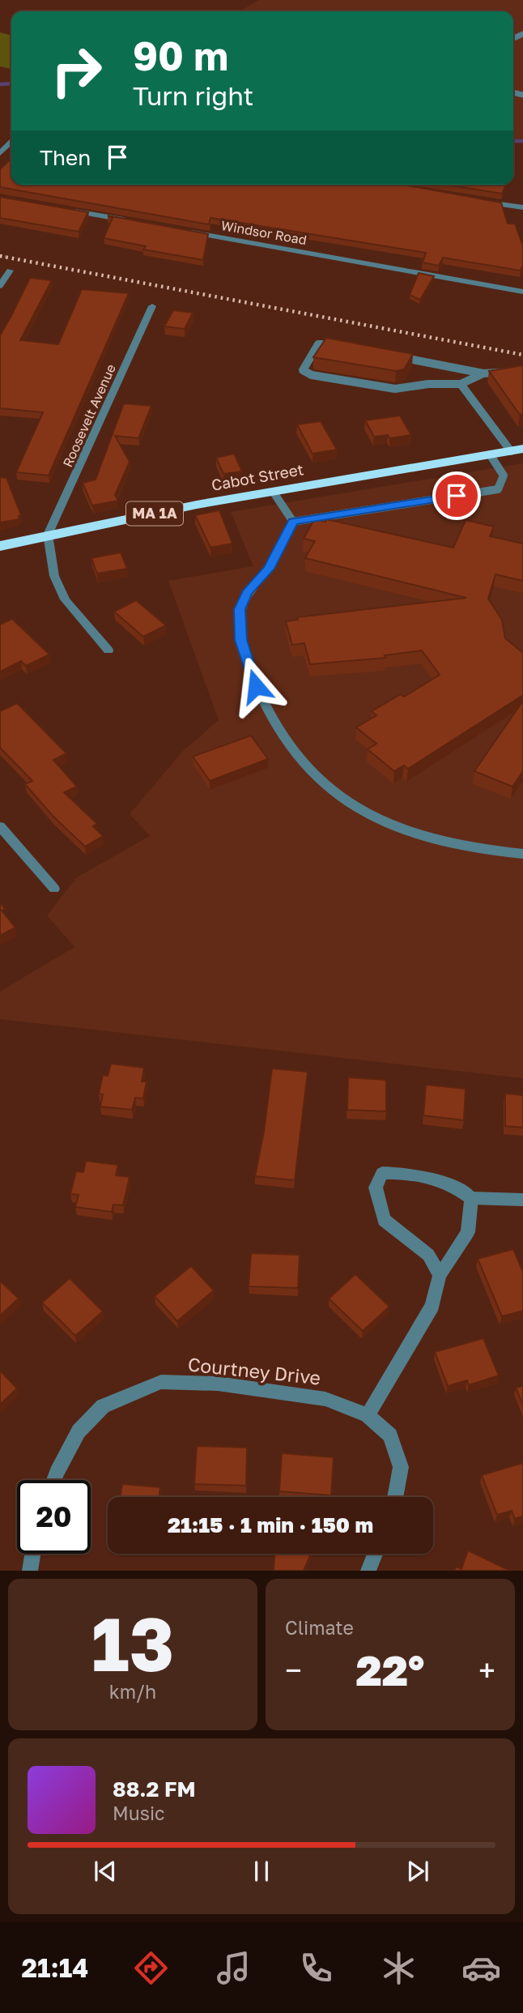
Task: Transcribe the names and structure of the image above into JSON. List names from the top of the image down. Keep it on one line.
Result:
{"streets":{"highway":["Cabot Street","MA 1A"],"street":["Windsor Road","Roosevelt Avenue","Courtney Drive"]},"crossings":[["Roosevelt Avenue","Cabot Street"]],"page":{"turn":["90 m","Turn right"],"then":"Then","limit":"20","trip":"21:15 · 1 min · 150 m","tile":[["13","km/h"],"Climate"],"heat":["−","22°","+"],"song":["88.2 FM","Music"],"tabs":"21:14"}}
